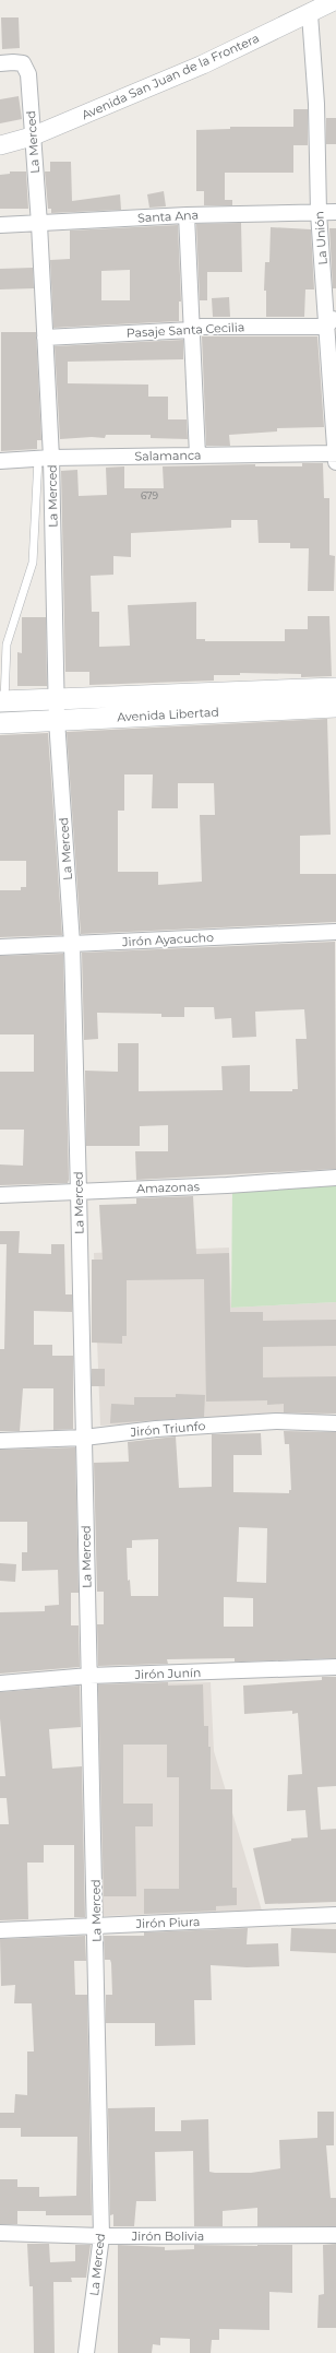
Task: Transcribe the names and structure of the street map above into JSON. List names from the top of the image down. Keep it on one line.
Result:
{"streets":{"main road":["Avenida Libertad"],"street":["Avenida San Juan de la Frontera","La Merced","Santa Ana","La Unión","Pasaje Santa Cecilia","Salamanca","Jirón Ayacucho","Amazonas","Jirón Triunfo","Jirón Junín","Jirón Piura","Jirón Bolivia"]},"crossings":[["Avenida San Juan de la Frontera","La Merced"],["Avenida San Juan de la Frontera","La Unión"],["La Merced","Santa Ana"],["La Merced","Pasaje Santa Cecilia"],["La Merced","Salamanca"],["La Merced","Avenida Libertad"],["La Merced","Jirón Ayacucho"],["La Merced","Amazonas"],["La Merced","Jirón Triunfo"],["La Merced","Jirón Junín"],["La Merced","Jirón Piura"],["La Merced","Jirón Bolivia"],["Santa Ana","La Unión"],["La Unión","Pasaje Santa Cecilia"],["La Unión","Salamanca"]],"house_numbers":["679"]}
